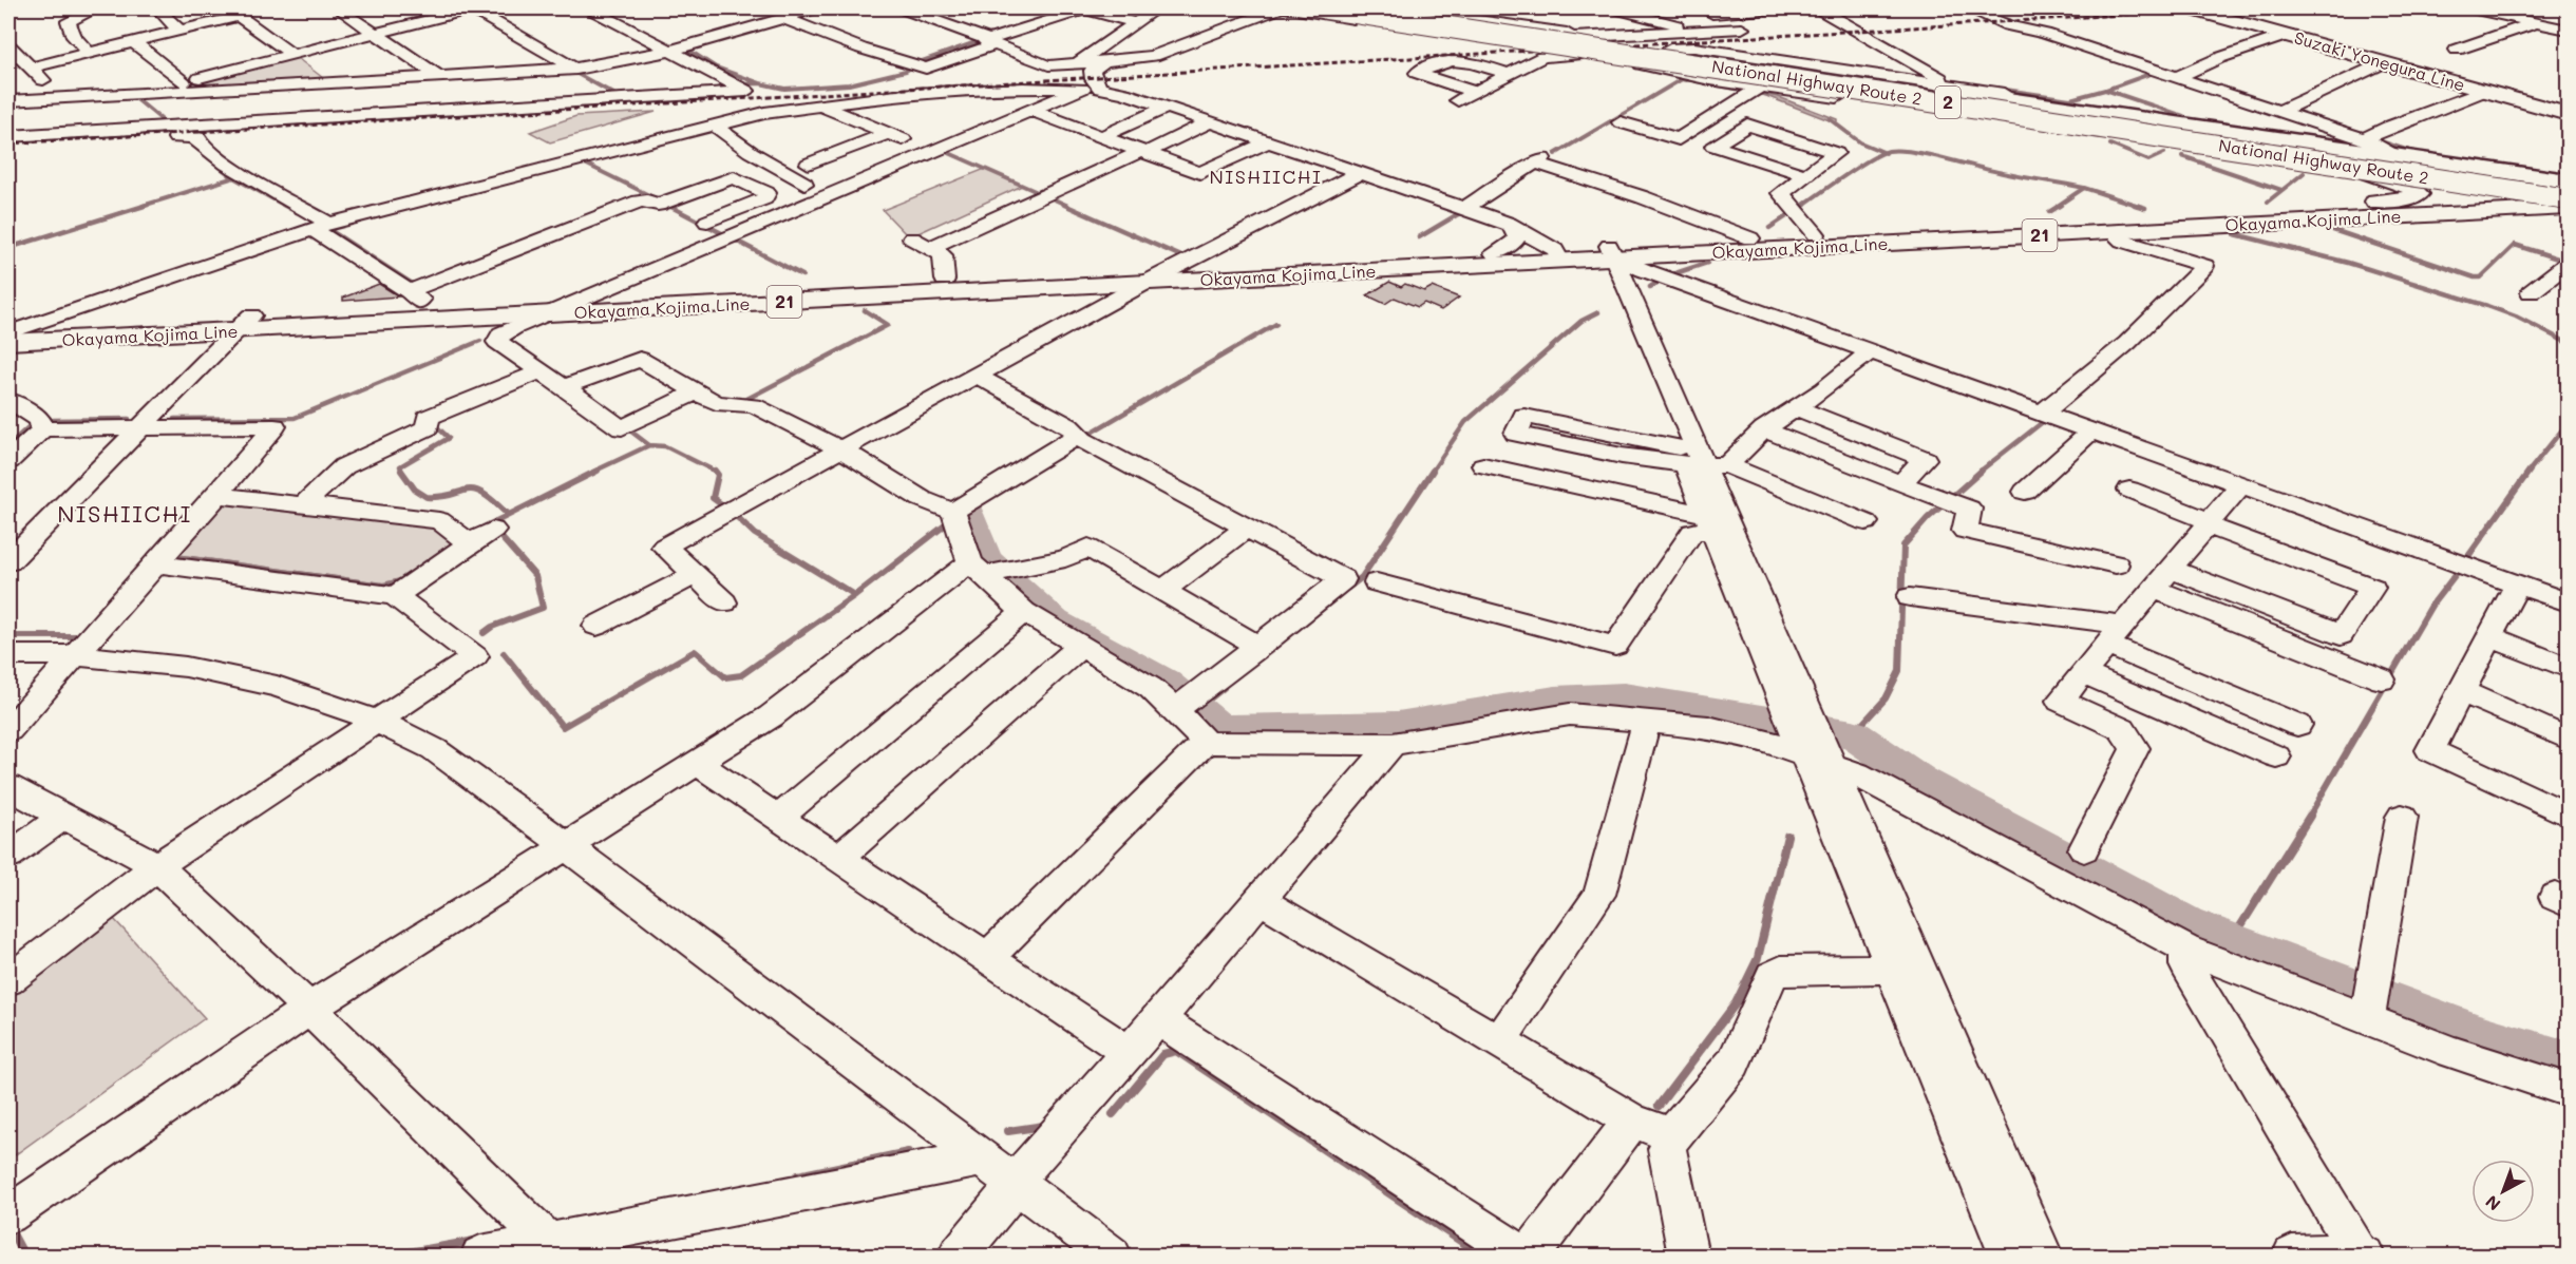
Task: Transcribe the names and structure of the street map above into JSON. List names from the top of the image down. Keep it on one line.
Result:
{"streets":{"highway":["National Highway Route 2","2"],"main road":["Suzaki Yonegura Line","Okayama Kojima Line","21"]},"crossings":[["National Highway Route 2","Okayama Kojima Line"]],"districts":["NISHIICHI","NISHIICHI"],"north":"bottom left"}
